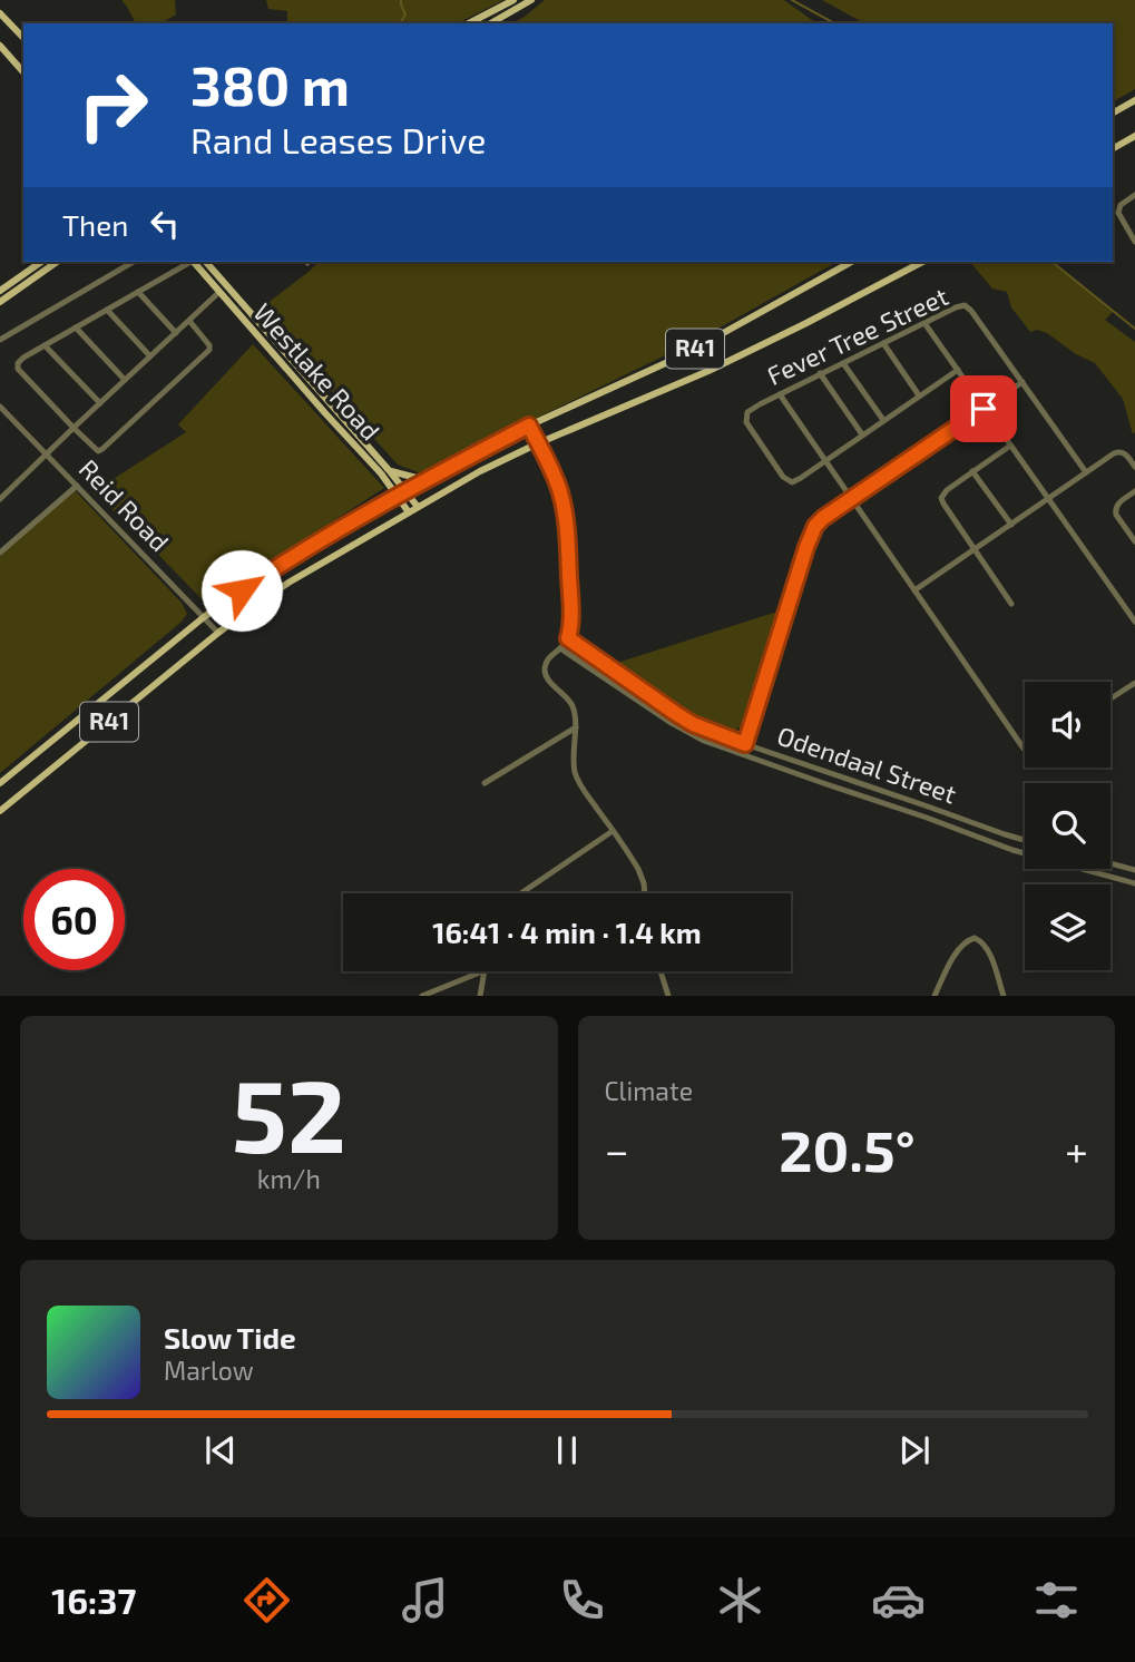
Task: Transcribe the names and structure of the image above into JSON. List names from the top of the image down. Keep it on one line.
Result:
{"streets":{"main road":["R41","Westlake Road"],"street":["Fever Tree Street","Reid Road","Odendaal Street"]},"crossings":[["R41","Westlake Road"],["R41","Reid Road"]],"page":{"turn":["380 m","Rand Leases Drive"],"then":"Then","limit":"60","trip":"16:41 · 4 min · 1.4 km","tile":[["52","km/h"],"Climate"],"heat":["−","20.5°","+"],"song":["Slow Tide","Marlow"],"tabs":"16:37"}}
